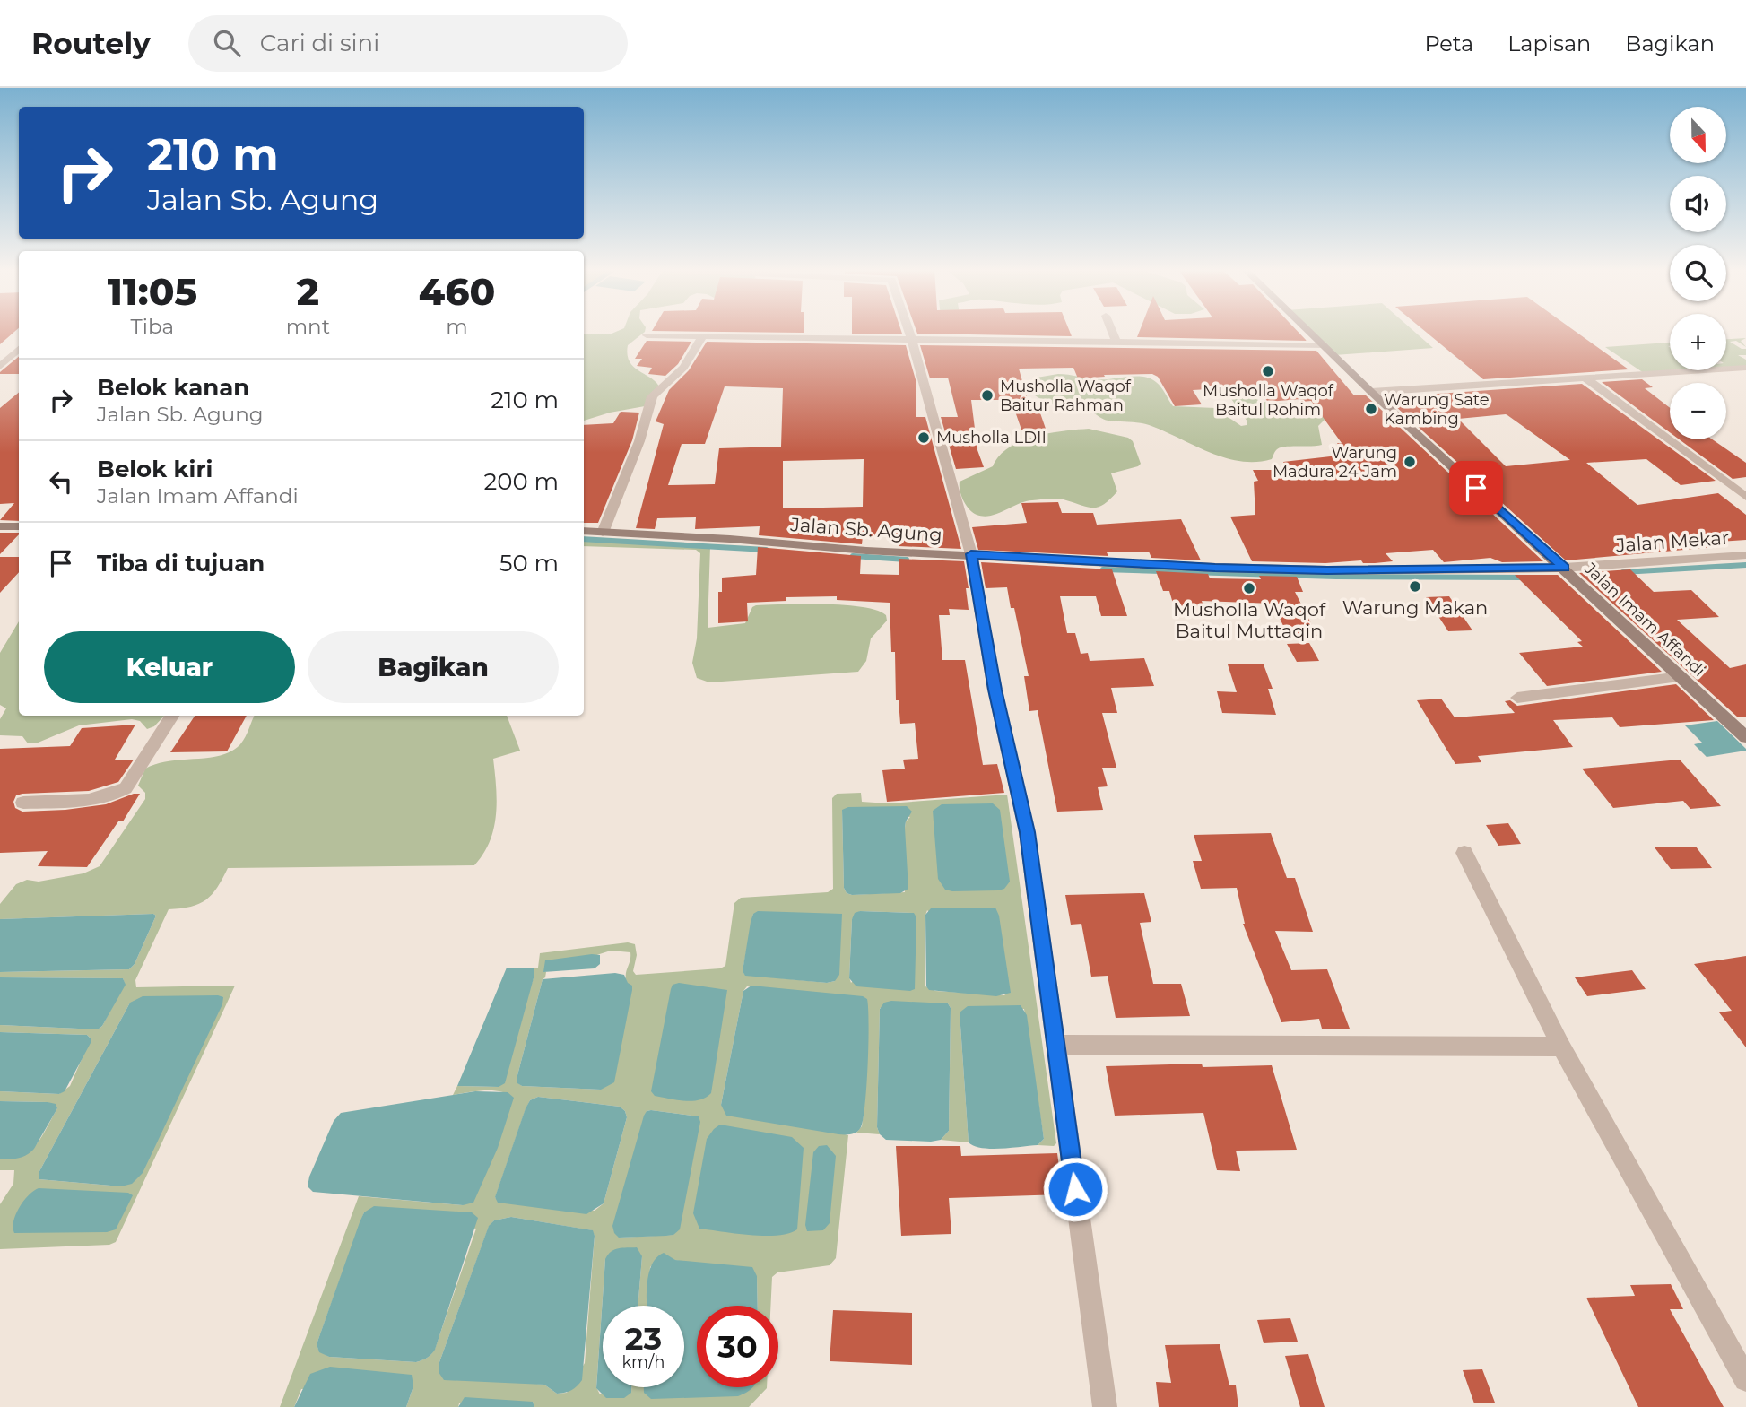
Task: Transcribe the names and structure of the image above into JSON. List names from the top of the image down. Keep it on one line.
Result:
{"streets":{"street":["Jalan Sb. Agung","Jalan Mekar","Jalan Imam Affandi"]},"crossings":[["Jalan Sb. Agung","Jalan Mekar"],["Jalan Sb. Agung","Jalan Imam Affandi"],["Jalan Mekar","Jalan Imam Affandi"]],"places":["Musholla Waqof Baitul Rohim","Musholla Waqof Baitur Rahman","Warung Sate Kambing","Musholla LDII","Warung Madura 24 Jam","Warung Makan","Musholla Waqof Baitul Muttaqin"],"north":"bottom","page":{"header":"Routely","search":"Cari di sini","nav":["Peta","Lapisan","Bagikan"],"map_buttons":["+","−"],"turn":["210 m","Jalan Sb. Agung"],"eta":["11:05","Tiba","2","mnt","460","m"],"list":[{"name":"Belok kanan","note":"Jalan Sb. Agung","value":"210 m"},{"name":"Belok kiri","note":"Jalan Imam Affandi","value":"200 m"},{"name":"Tiba di tujuan","value":"50 m"}],"buttons":["Keluar","Bagikan"],"speed":"23 km/h","limit":"30"}}
